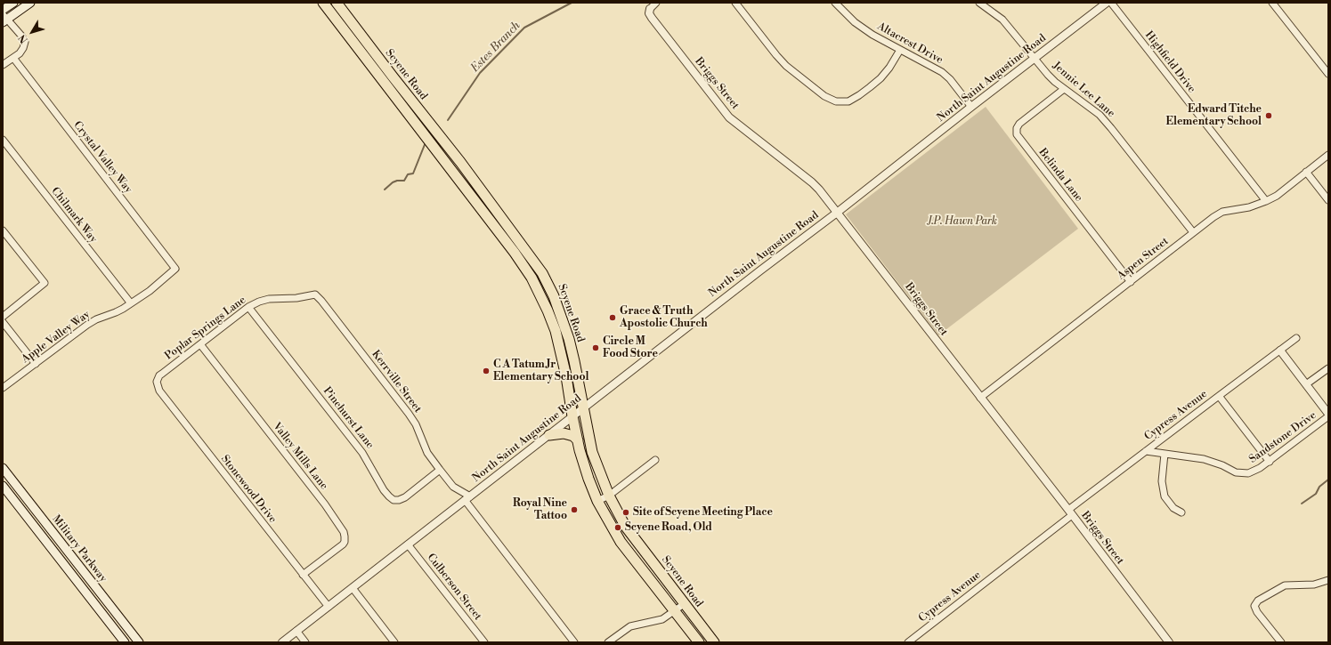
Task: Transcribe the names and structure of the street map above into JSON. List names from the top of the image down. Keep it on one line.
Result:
{"streets":{"main road":["Scyene Road","Military Parkway"],"street":["Altacrest Drive","Highfield Drive","North Saint Augustine Road","Briggs Street","Jennie Lee Lane","Crystal Valley Way","Belinda Lane","Chilmark Way","Aspen Street","Poplar Springs Lane","Apple Valley Way","Kerrville Street","Cypress Avenue","Pinehurst Lane","Sandstone Drive","Valley Mills Lane","Stonewood Drive","Culberson Street"]},"crossings":[["Altacrest Drive","North Saint Augustine Road"],["Highfield Drive","Aspen Street"],["Scyene Road","North Saint Augustine Road"],["North Saint Augustine Road","Briggs Street"],["North Saint Augustine Road","Jennie Lee Lane"],["North Saint Augustine Road","Kerrville Street"],["North Saint Augustine Road","Stonewood Drive"],["North Saint Augustine Road","Culberson Street"],["Briggs Street","Aspen Street"],["Briggs Street","Cypress Avenue"],["Jennie Lee Lane","Belinda Lane"],["Jennie Lee Lane","Aspen Street"],["Crystal Valley Way","Apple Valley Way"],["Belinda Lane","Aspen Street"],["Chilmark Way","Apple Valley Way"],["Poplar Springs Lane","Kerrville Street"],["Poplar Springs Lane","Pinehurst Lane"],["Poplar Springs Lane","Valley Mills Lane"],["Poplar Springs Lane","Stonewood Drive"],["Kerrville Street","Pinehurst Lane"],["Cypress Avenue","Sandstone Drive"],["Valley Mills Lane","Stonewood Drive"]],"water":["Estes Branch"],"parks":["J.P. Hawn Park"],"places":["Edward Titche Elementary School","Grace & Truth Apostolic Church","Circle M Food Store","C A Tatum Jr Elementary School","Royal Nine Tattoo","Site of Scyene Meeting Place","Scyene Road, Old"],"north":"bottom left"}
